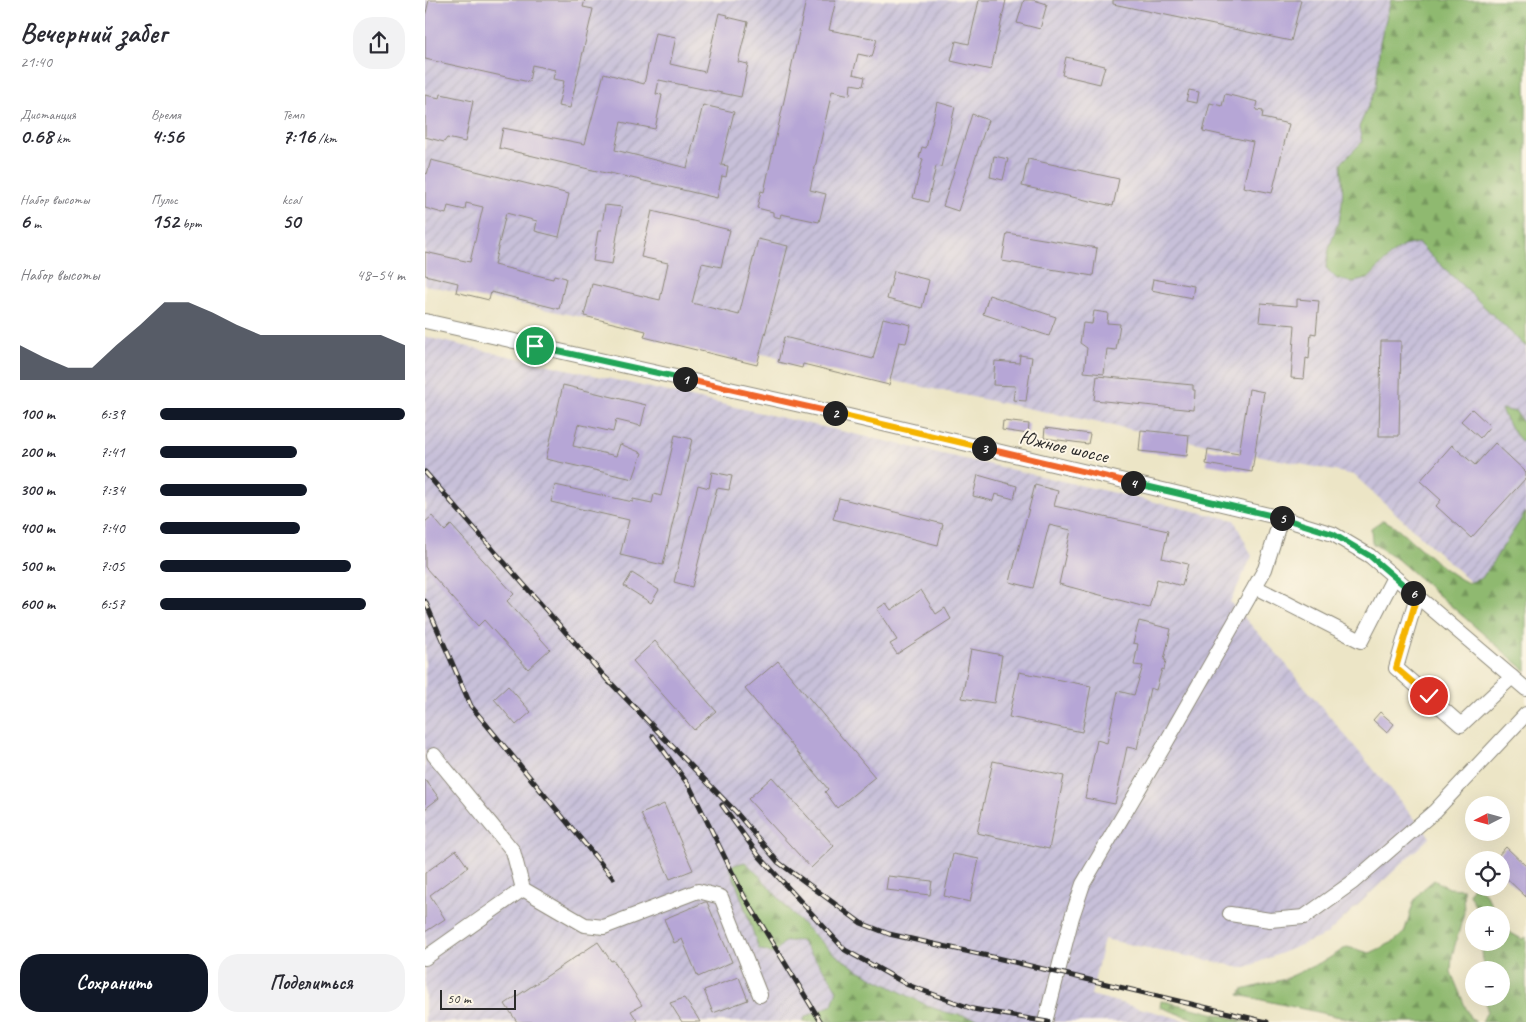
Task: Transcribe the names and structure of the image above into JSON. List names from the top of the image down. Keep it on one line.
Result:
{"streets":{"street":["Южное шоссе"]},"scale_bar":"50 m","north":"left","page":{"heading":["Вечерний забег","21:40"],"stats":[["Дистанция","0.68 km"],["Время","4:56"],["Темп","7:16 /km"],["Набор высоты","6 m"],["Пульс","152 bpm"],["kcal","50"]],"chart":["Набор высоты","48–54 m"],"pins":["1","2","3","4","5","6"],"list":[{"name":"100 m","note":"6:39"},{"name":"200 m","note":"7:41"},{"name":"300 m","note":"7:34"},{"name":"400 m","note":"7:40"},{"name":"500 m","note":"7:05"},{"name":"600 m","note":"6:57"}],"map_buttons":["+","−"],"buttons":["Сохранить","Поделиться"],"scale":"50 m"}}
